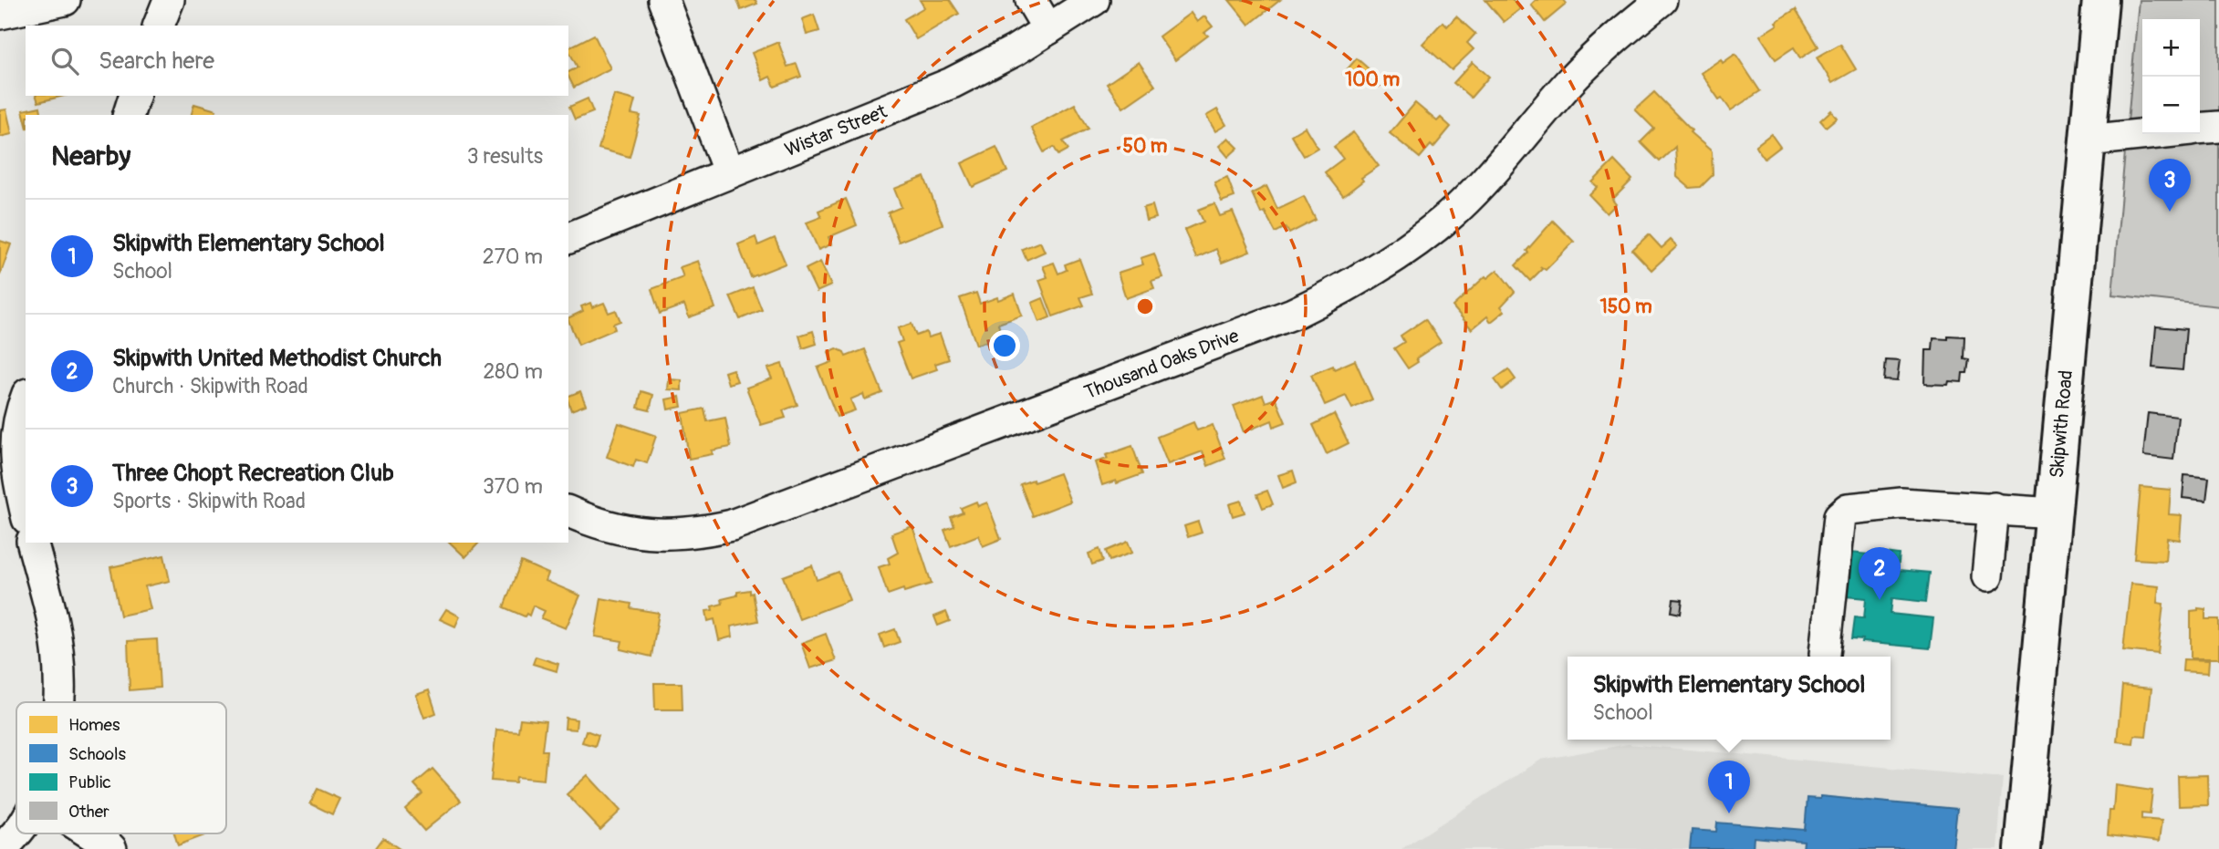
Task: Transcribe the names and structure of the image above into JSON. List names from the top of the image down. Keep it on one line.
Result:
{"streets":{"main road":["Skipwith Road"],"street":["Wistar Street","Thousand Oaks Drive"]},"legend":["Homes","Schools","Public","Other"],"page":{"map_buttons":["+","−"],"search":"Search here","heading":["Nearby","3 results"],"pins":["3","2","1"],"list":[{"mark":"1","name":"Skipwith Elementary School","note":"School","value":"270 m"},{"mark":"2","name":"Skipwith United Methodist Church","note":"Church · Skipwith Road","value":"280 m"},{"mark":"3","name":"Three Chopt Recreation Club","note":"Sports · Skipwith Road","value":"370 m"}],"popup":["Skipwith Elementary School","School"]},"rings":["100 m","50 m","150 m"]}
